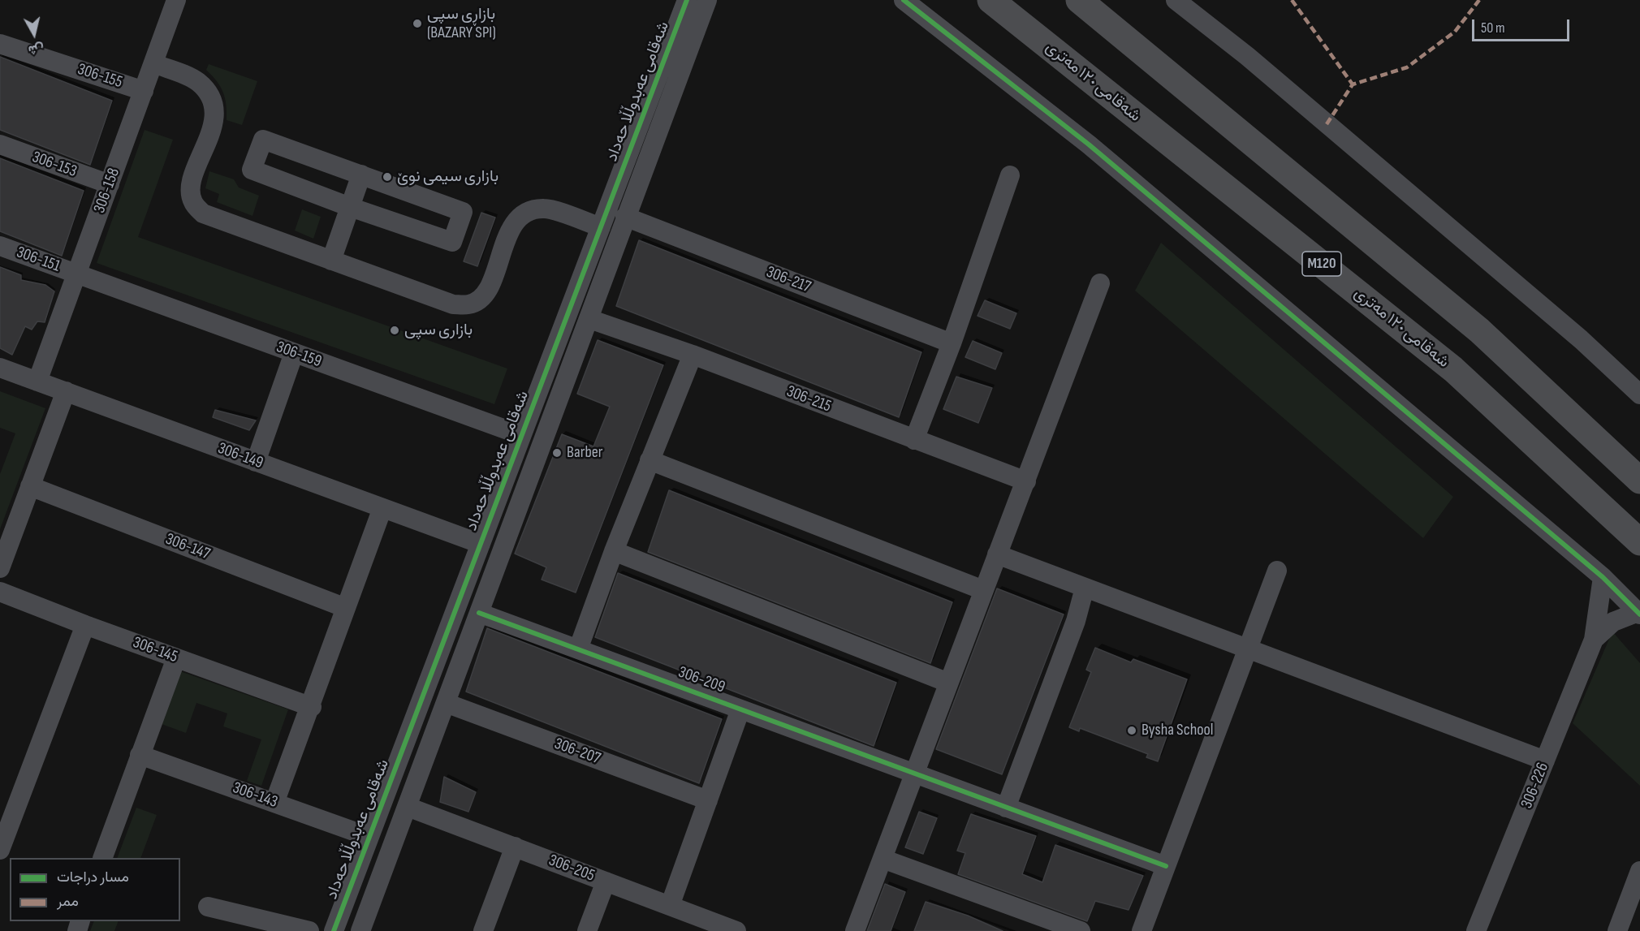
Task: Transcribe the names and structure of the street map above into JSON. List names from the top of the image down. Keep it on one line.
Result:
{"streets":{"highway":["شەقامی ١٢٠ مەتری","M120"],"street":["306-155","شەقامی عەبدوڵڵا حەداد","306-153","306-158","306-151","306-217","306-159","306-215","306-149","306-147","306-145","306-209","306-207","306-226","306-143","306-205"]},"crossings":[["306-155","306-158"],["شەقامی عەبدوڵڵا حەداد","306-217"],["شەقامی عەبدوڵڵا حەداد","306-159"],["شەقامی عەبدوڵڵا حەداد","306-215"],["شەقامی عەبدوڵڵا حەداد","306-149"],["شەقامی عەبدوڵڵا حەداد","306-209"],["شەقامی عەبدوڵڵا حەداد","306-207"],["شەقامی عەبدوڵڵا حەداد","306-143"],["شەقامی عەبدوڵڵا حەداد","306-205"],["306-153","306-158"],["306-158","306-151"],["306-158","306-159"],["306-158","306-149"],["306-151","306-159"]],"places":["بازاڕی سپی (BAZARY SPI)","بازاری سیمی نوێ","بازاری سپی","Barber","Bysha School"],"legend":["مسار دراجات","ممر"],"scale_bar":"50 m","north":"bottom"}
